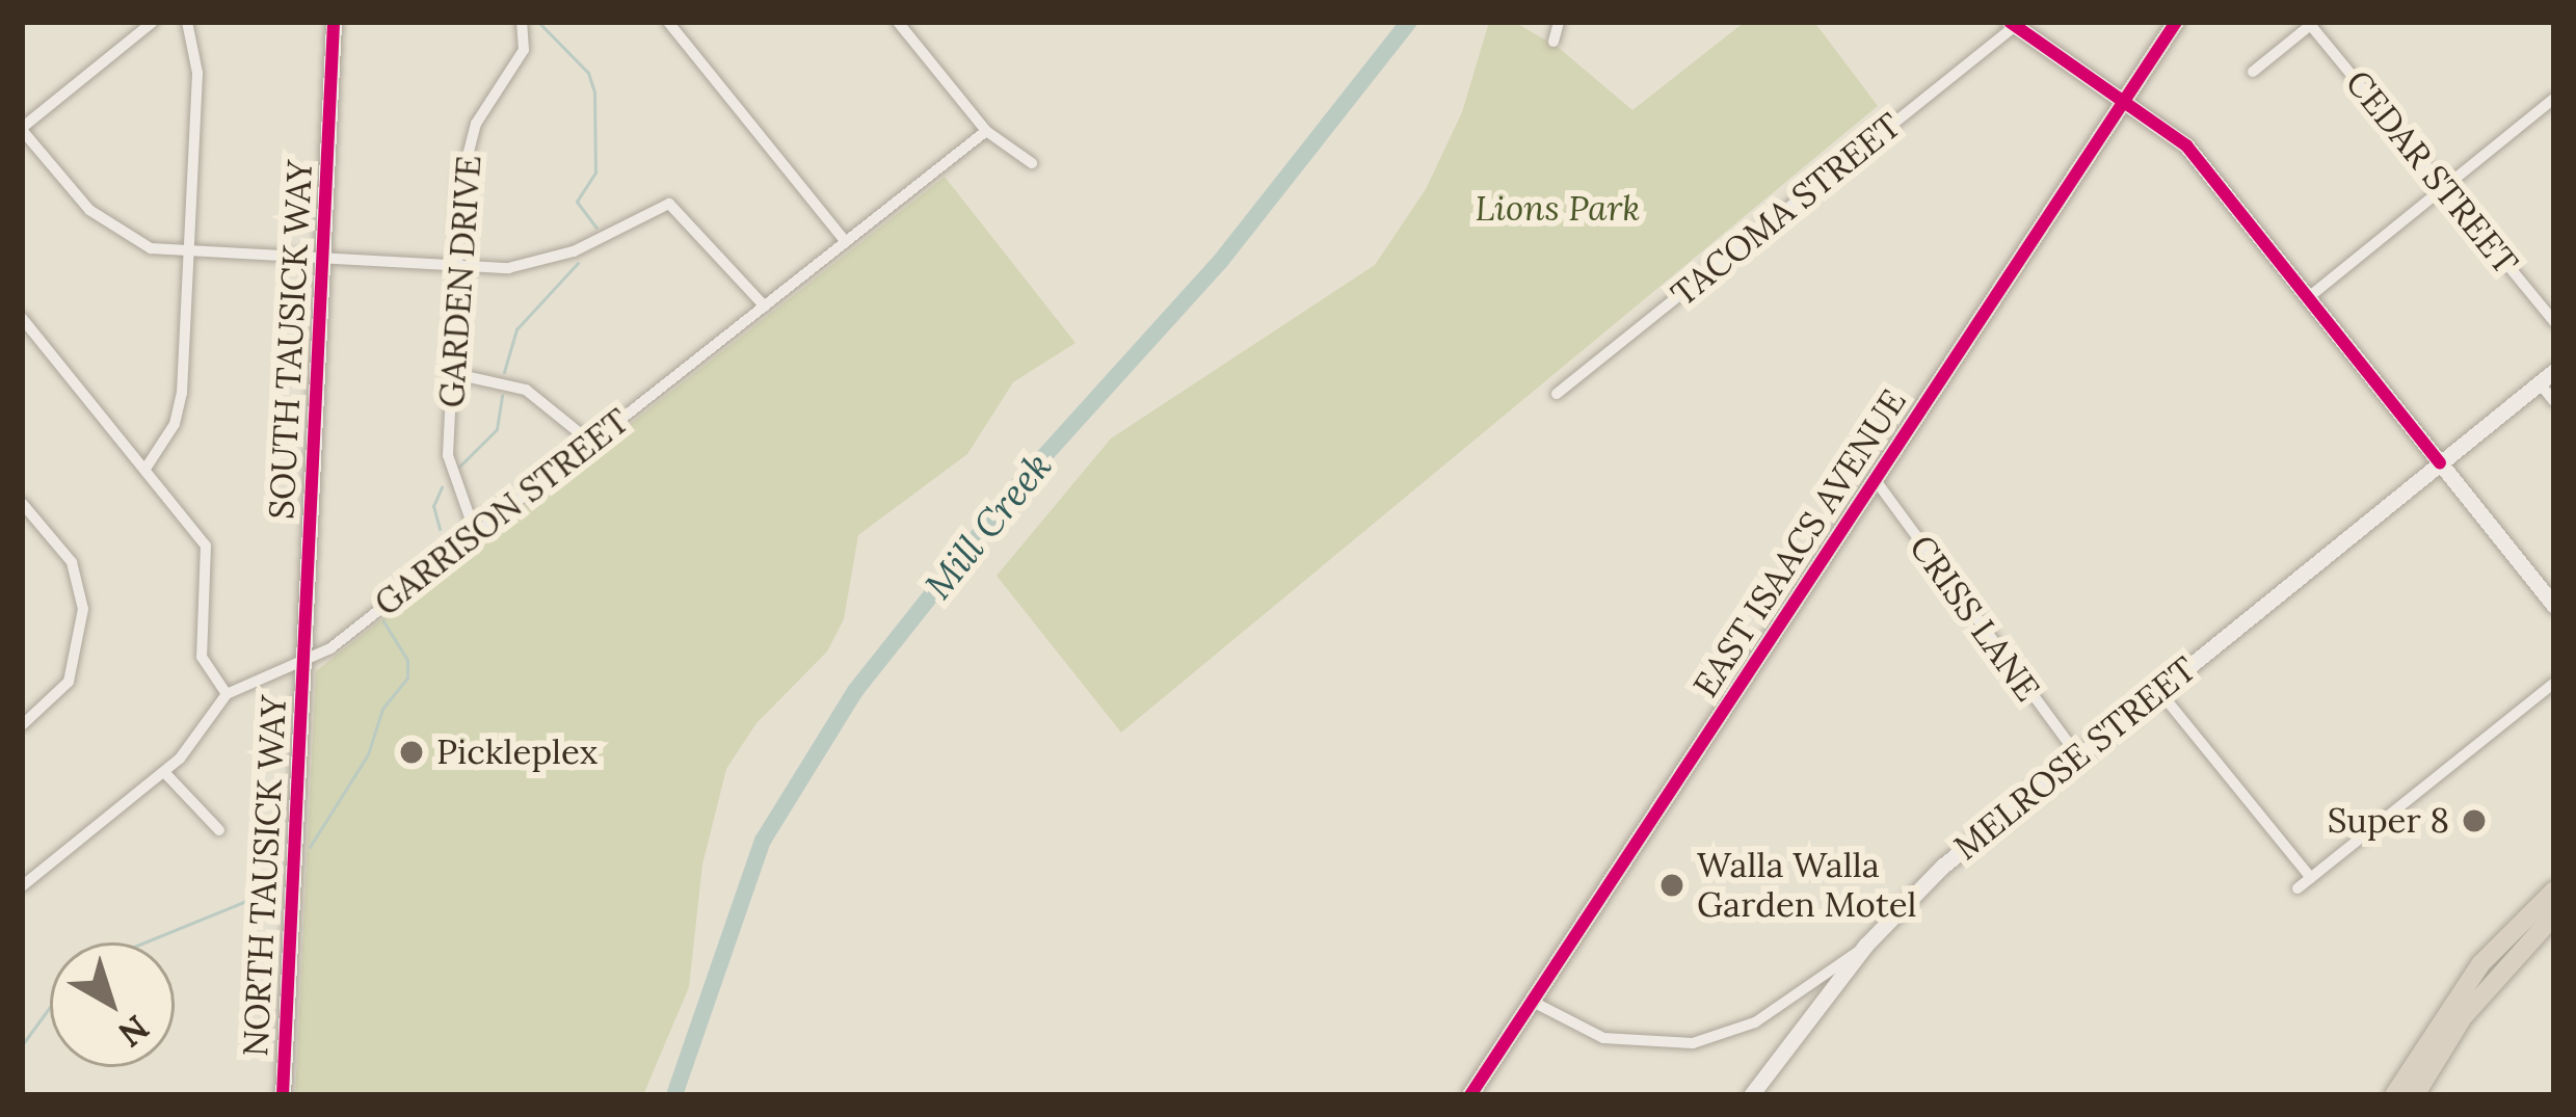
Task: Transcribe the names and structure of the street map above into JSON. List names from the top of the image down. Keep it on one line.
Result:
{"streets":{"main road":["SOUTH TAUSICK WAY","EAST ISAACS AVENUE","MELROSE STREET","NORTH TAUSICK WAY"],"street":["CEDAR STREET","TACOMA STREET","GARDEN DRIVE","GARRISON STREET","CRISS LANE"]},"crossings":[["GARDEN DRIVE","GARRISON STREET"],["SOUTH TAUSICK WAY","GARRISON STREET"],["SOUTH TAUSICK WAY","NORTH TAUSICK WAY"],["GARRISON STREET","NORTH TAUSICK WAY"],["EAST ISAACS AVENUE","CRISS LANE"],["CRISS LANE","MELROSE STREET"]],"water":["Mill Creek"],"parks":["Lions Park"],"places":["Pickleplex","Super 8","Walla Walla Garden Motel"],"north":"bottom right"}
